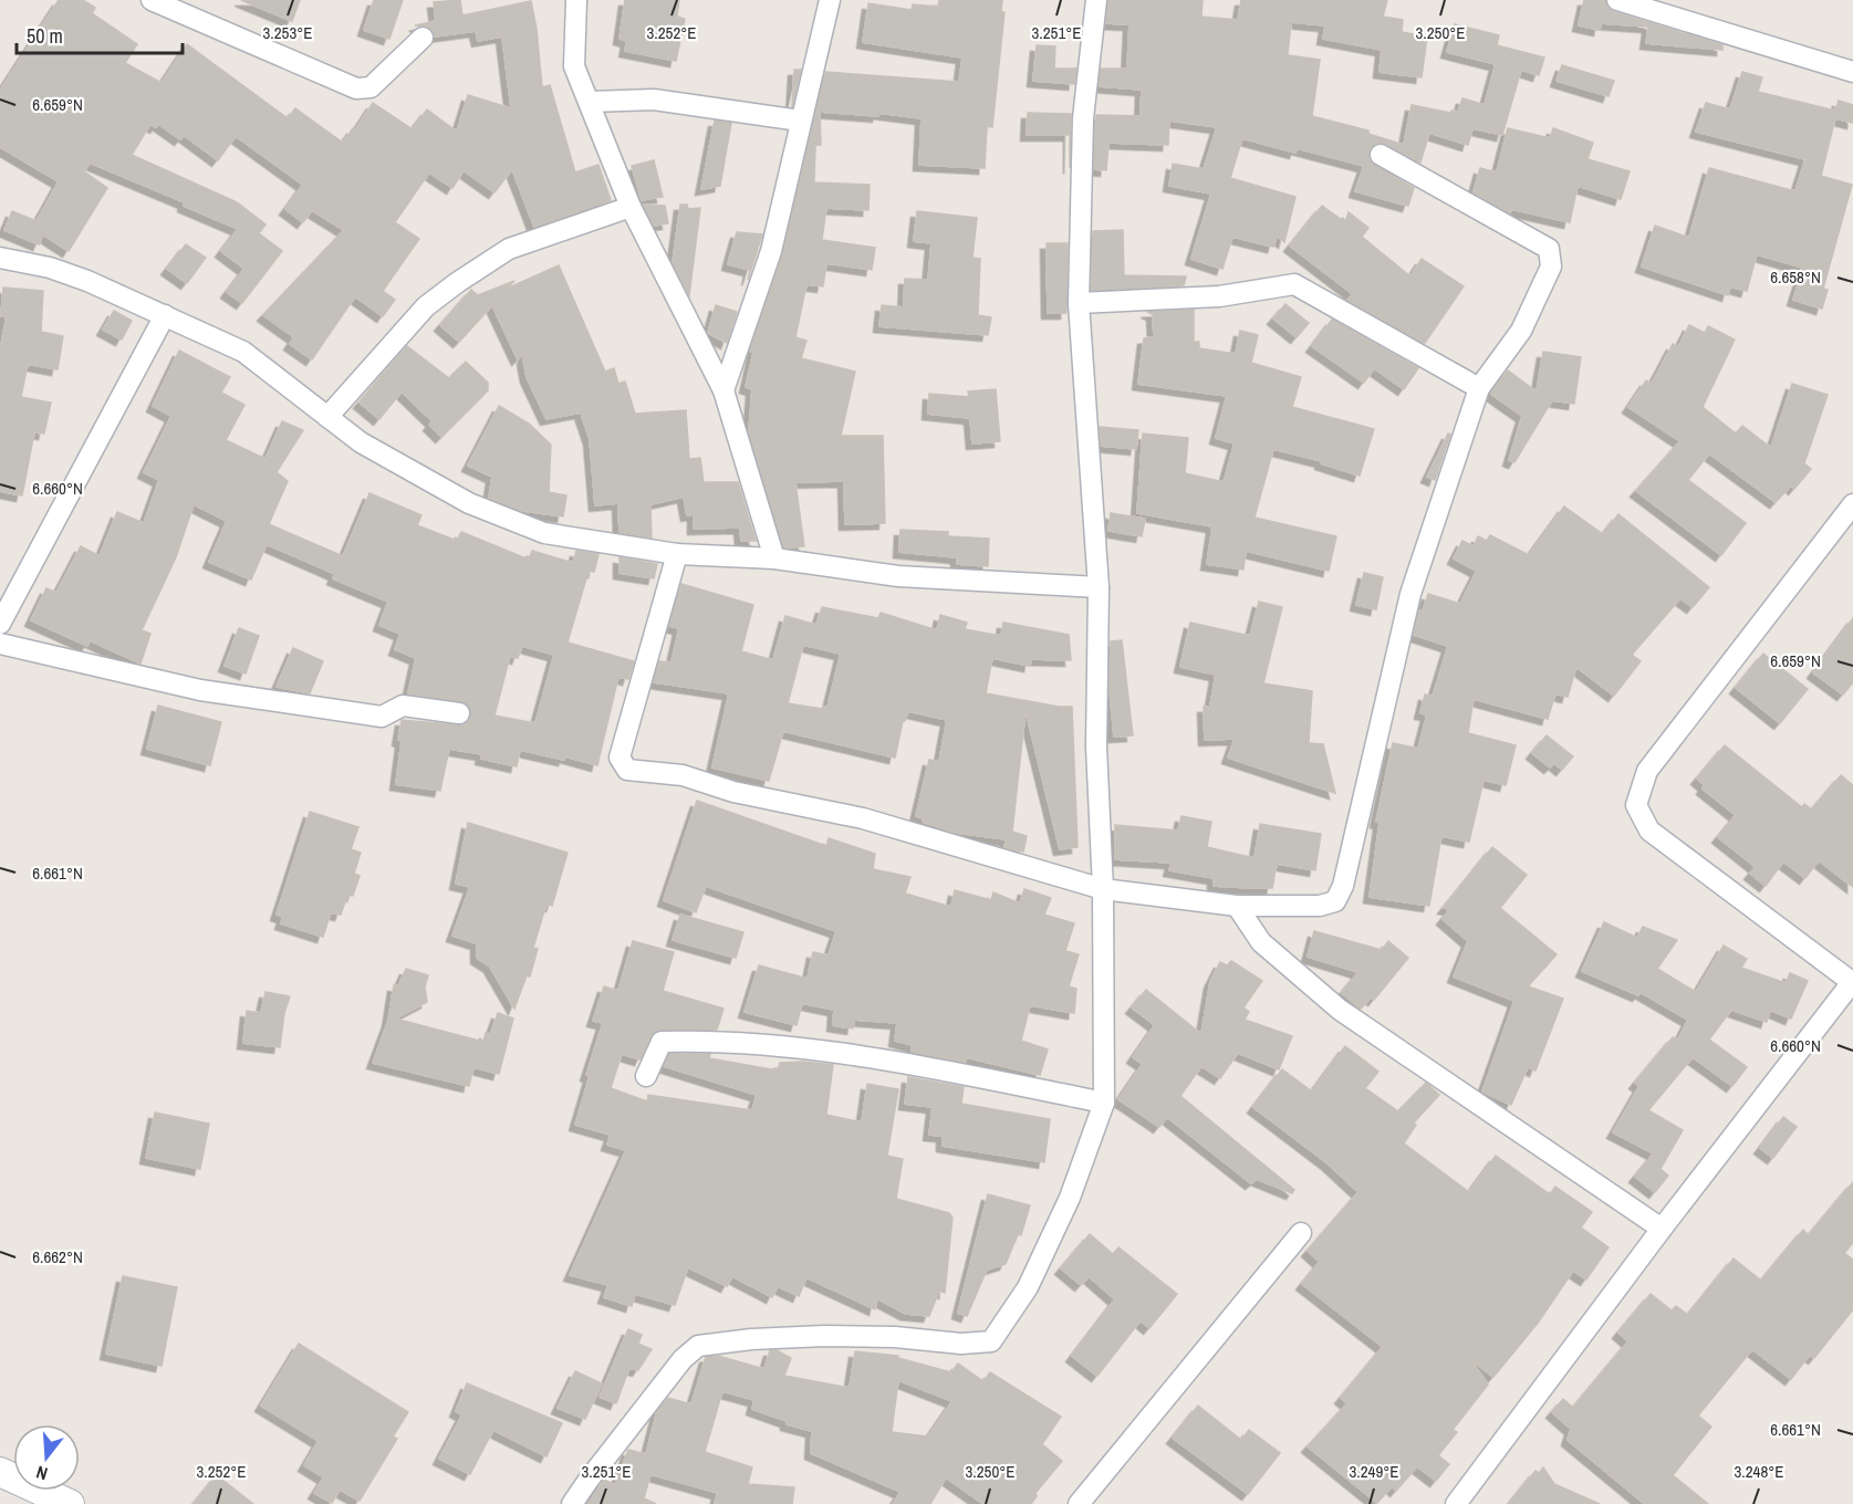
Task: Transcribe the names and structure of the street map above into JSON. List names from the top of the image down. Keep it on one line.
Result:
{"scale_bar":"50 m","north":"bottom","coordinates":["3.253°E","3.252°E","3.251°E","3.250°E","6.659°N","6.658°N","6.660°N","6.661°N","6.662°N","3.249°E","3.248°E"]}
